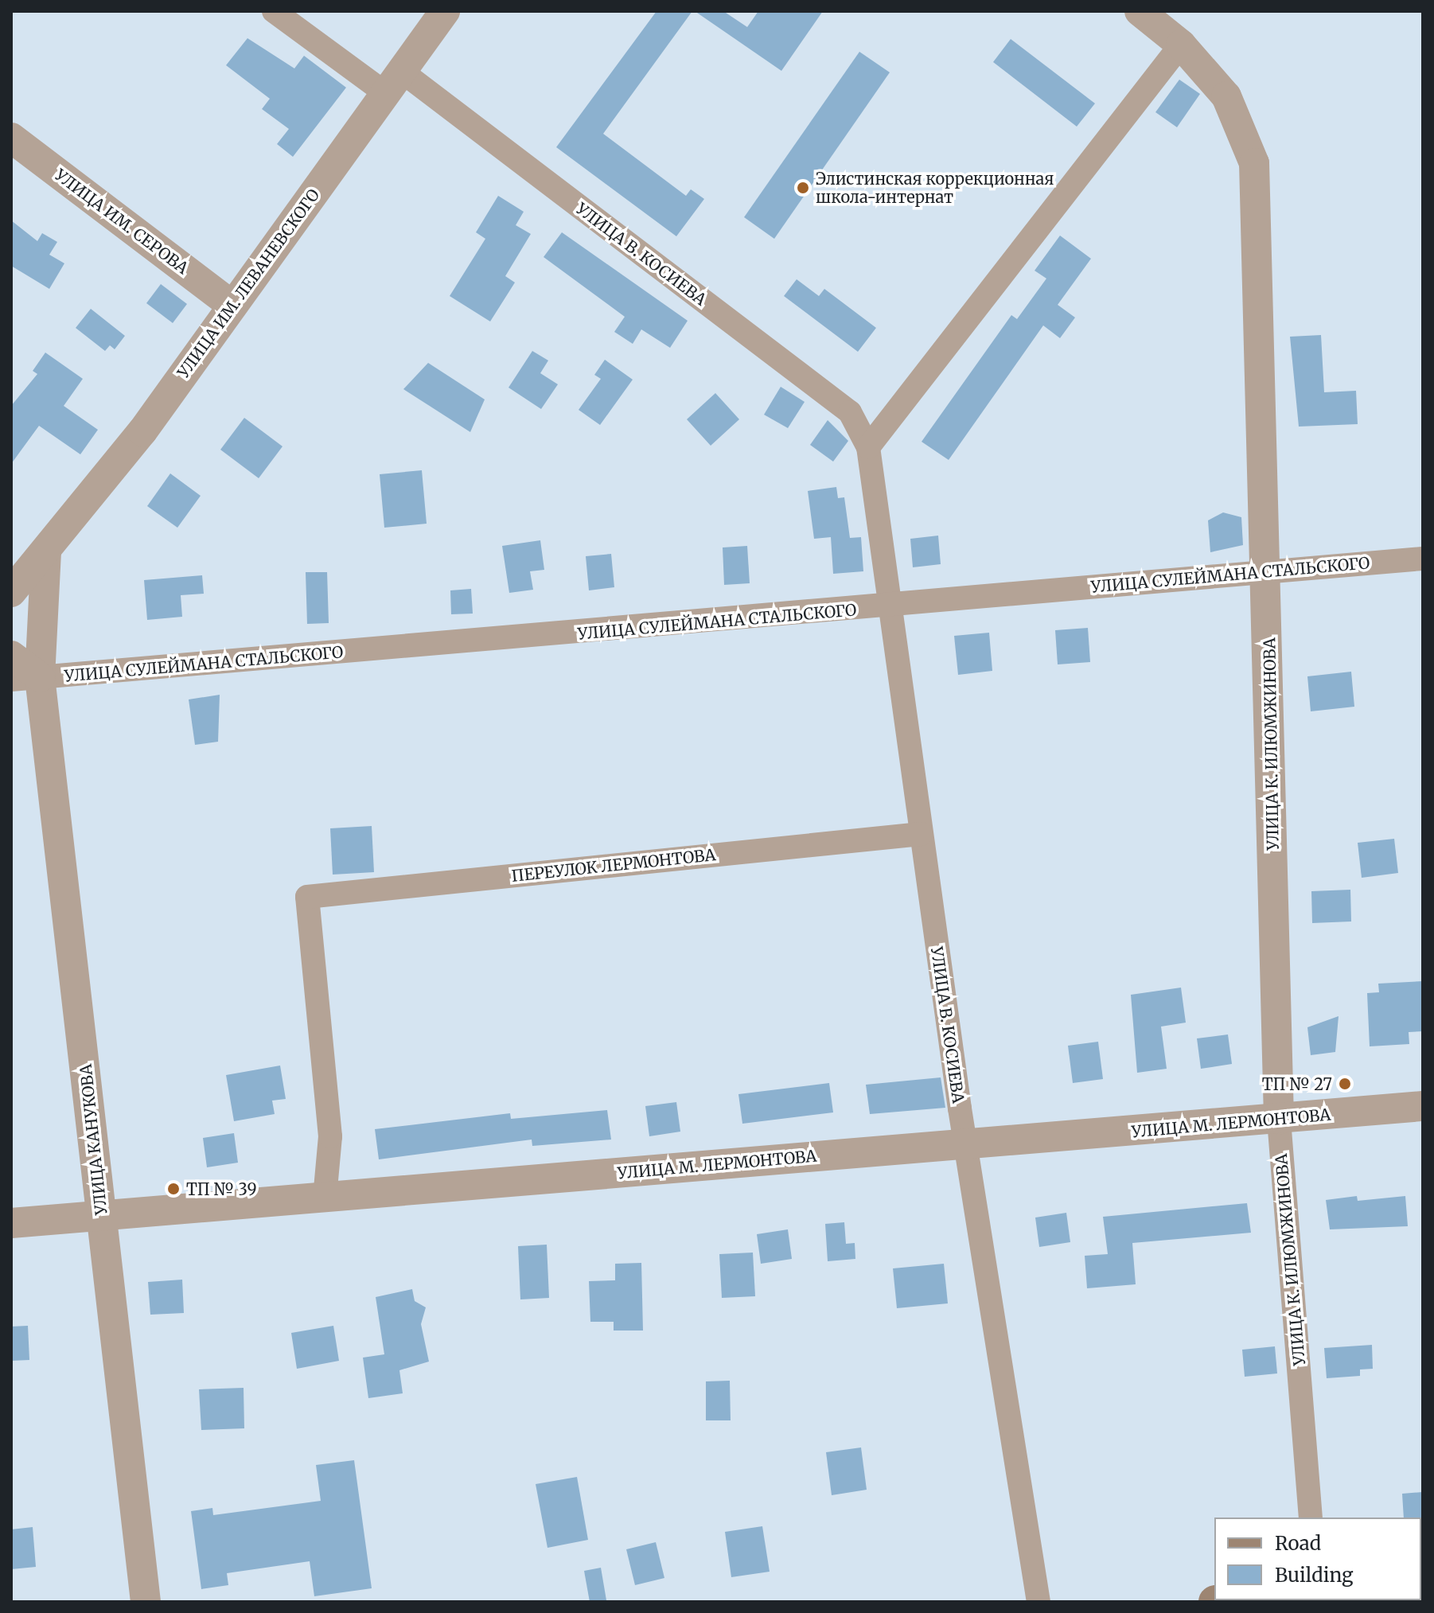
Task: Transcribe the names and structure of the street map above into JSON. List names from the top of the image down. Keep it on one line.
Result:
{"streets":{"street":["УЛИЦА ИМ. СЕРОВА","УЛИЦА В. КОСИЕВА","УЛИЦА ИМ. ЛЕВАНЕВСКОГО","УЛИЦА СУЛЕЙМАНА СТАЛЬСКОГО","УЛИЦА К. ИЛЮМЖИНОВА","ПЕРЕУЛОК ЛЕРМОНТОВА","УЛИЦА М. ЛЕРМОНТОВА","УЛИЦА КАНУКОВА"]},"crossings":[["УЛИЦА ИМ. СЕРОВА","УЛИЦА ИМ. ЛЕВАНЕВСКОГО"],["УЛИЦА В. КОСИЕВА","УЛИЦА ИМ. ЛЕВАНЕВСКОГО"],["УЛИЦА В. КОСИЕВА","УЛИЦА СУЛЕЙМАНА СТАЛЬСКОГО"],["УЛИЦА В. КОСИЕВА","ПЕРЕУЛОК ЛЕРМОНТОВА"],["УЛИЦА В. КОСИЕВА","УЛИЦА М. ЛЕРМОНТОВА"],["УЛИЦА СУЛЕЙМАНА СТАЛЬСКОГО","УЛИЦА К. ИЛЮМЖИНОВА"],["УЛИЦА СУЛЕЙМАНА СТАЛЬСКОГО","УЛИЦА КАНУКОВА"],["УЛИЦА К. ИЛЮМЖИНОВА","УЛИЦА М. ЛЕРМОНТОВА"],["ПЕРЕУЛОК ЛЕРМОНТОВА","УЛИЦА М. ЛЕРМОНТОВА"],["УЛИЦА М. ЛЕРМОНТОВА","УЛИЦА КАНУКОВА"]],"places":["Элистинская коррекционная школа-интернат","ТП № 27","ТП № 39"],"legend":["Road","Building"]}
